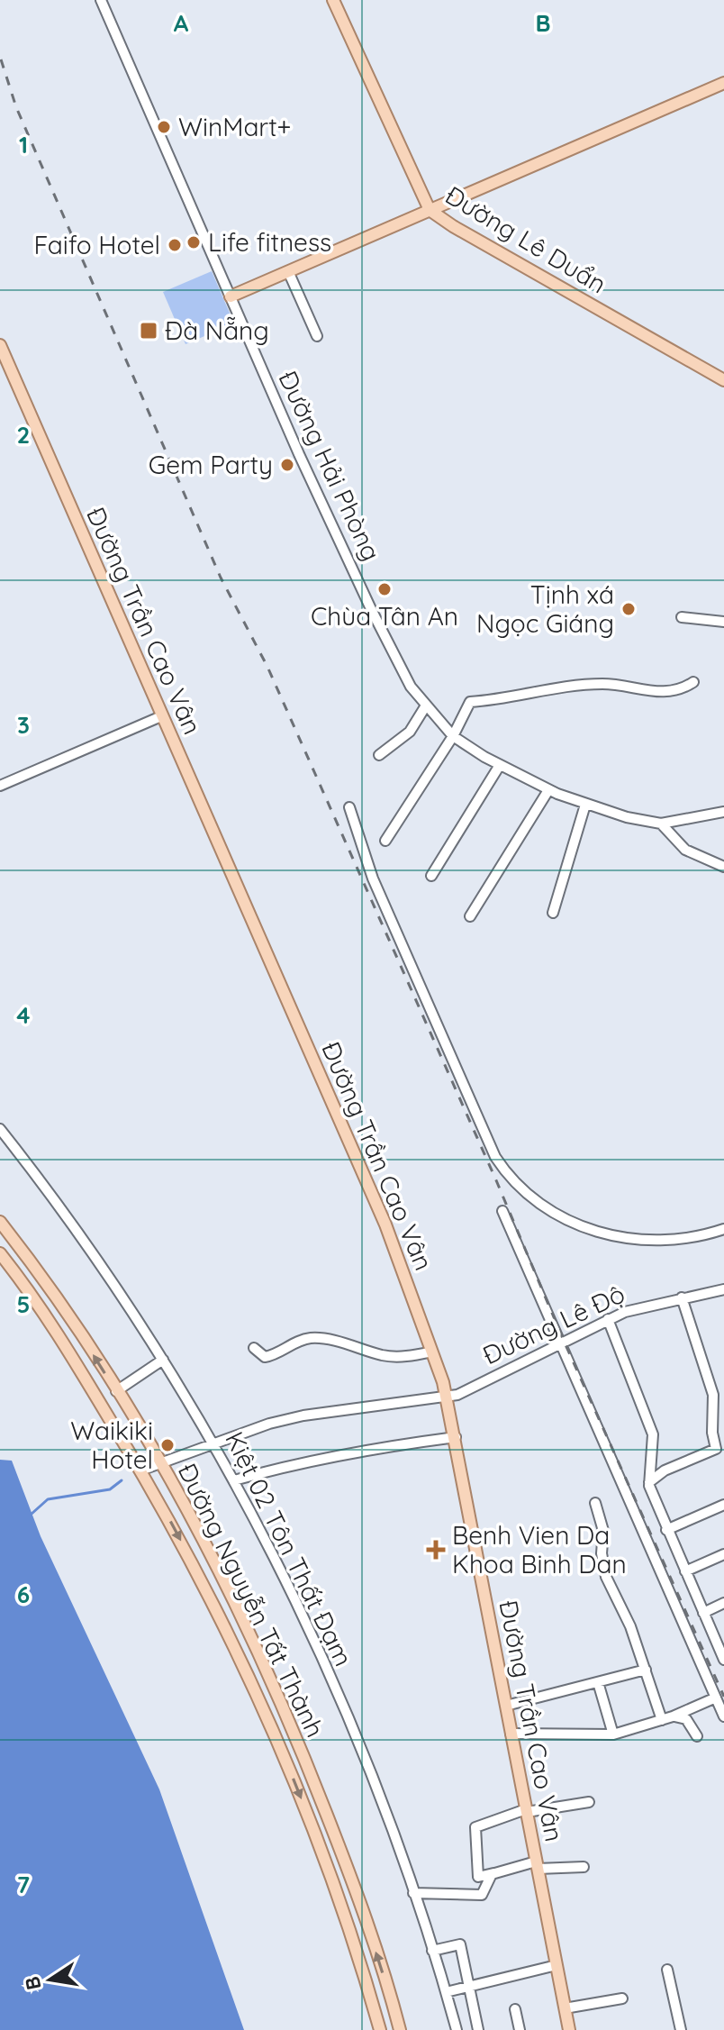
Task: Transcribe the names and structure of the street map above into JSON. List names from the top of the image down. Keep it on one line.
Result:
{"streets":{"main road":["Đường Lê Duẩn","Đường Trần Cao Vân","Đường Nguyễn Tất Thành"],"street":["Đường Hải Phòng","Đường Lê Độ","Kiệt 02 Tôn Thất Đạm"]},"crossings":[["Đường Trần Cao Vân","Đường Lê Độ"],["Đường Lê Độ","Kiệt 02 Tôn Thất Đạm"],["Đường Lê Độ","Đường Nguyễn Tất Thành"]],"places":{"other":["WinMart+","Life fitness","Faifo Hotel","Gem Party","Chùa Tân An","Tịnh xá Ngọc Giáng","Waikiki Hotel"],"transit":["Đà Nẵng"],"health":["Benh Vien Da Khoa Binh Dan"]},"north":"left","grid":{"columns":["A","B"],"rows":["1","2","3","4","5","6","7"]}}
